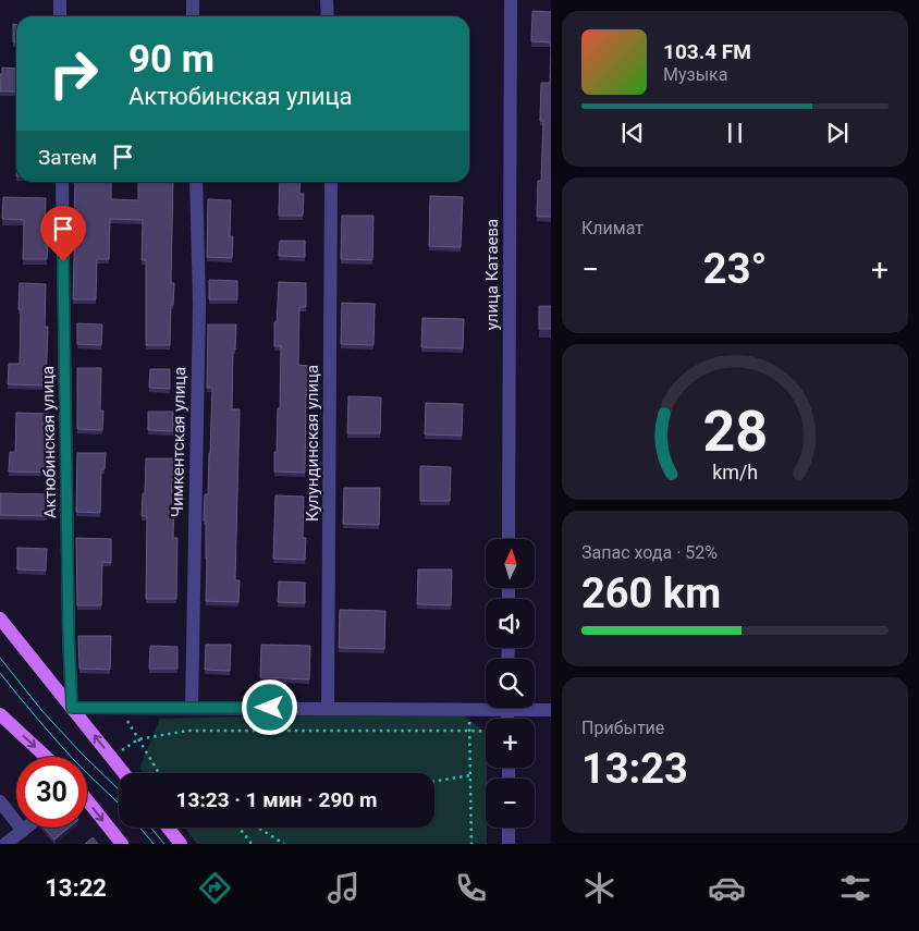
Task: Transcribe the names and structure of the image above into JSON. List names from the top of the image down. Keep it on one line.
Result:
{"streets":{"street":["улица Катаева","Актюбинская улица","Чимкентская улица","Кулундинская улица"]},"north":"top","page":{"turn":["90 m","Актюбинская улица"],"song":["103.4 FM","Музыка"],"then":"Затем","tile":["Климат",["Запас хода · 52%","260 km"],["Прибытие","13:23"]],"heat":["−","23°","+"],"map_buttons":["+","−"],"limit":"30","trip":"13:23 · 1 мин · 290 m","tabs":"13:22","gauge":["28","km/h"]}}
